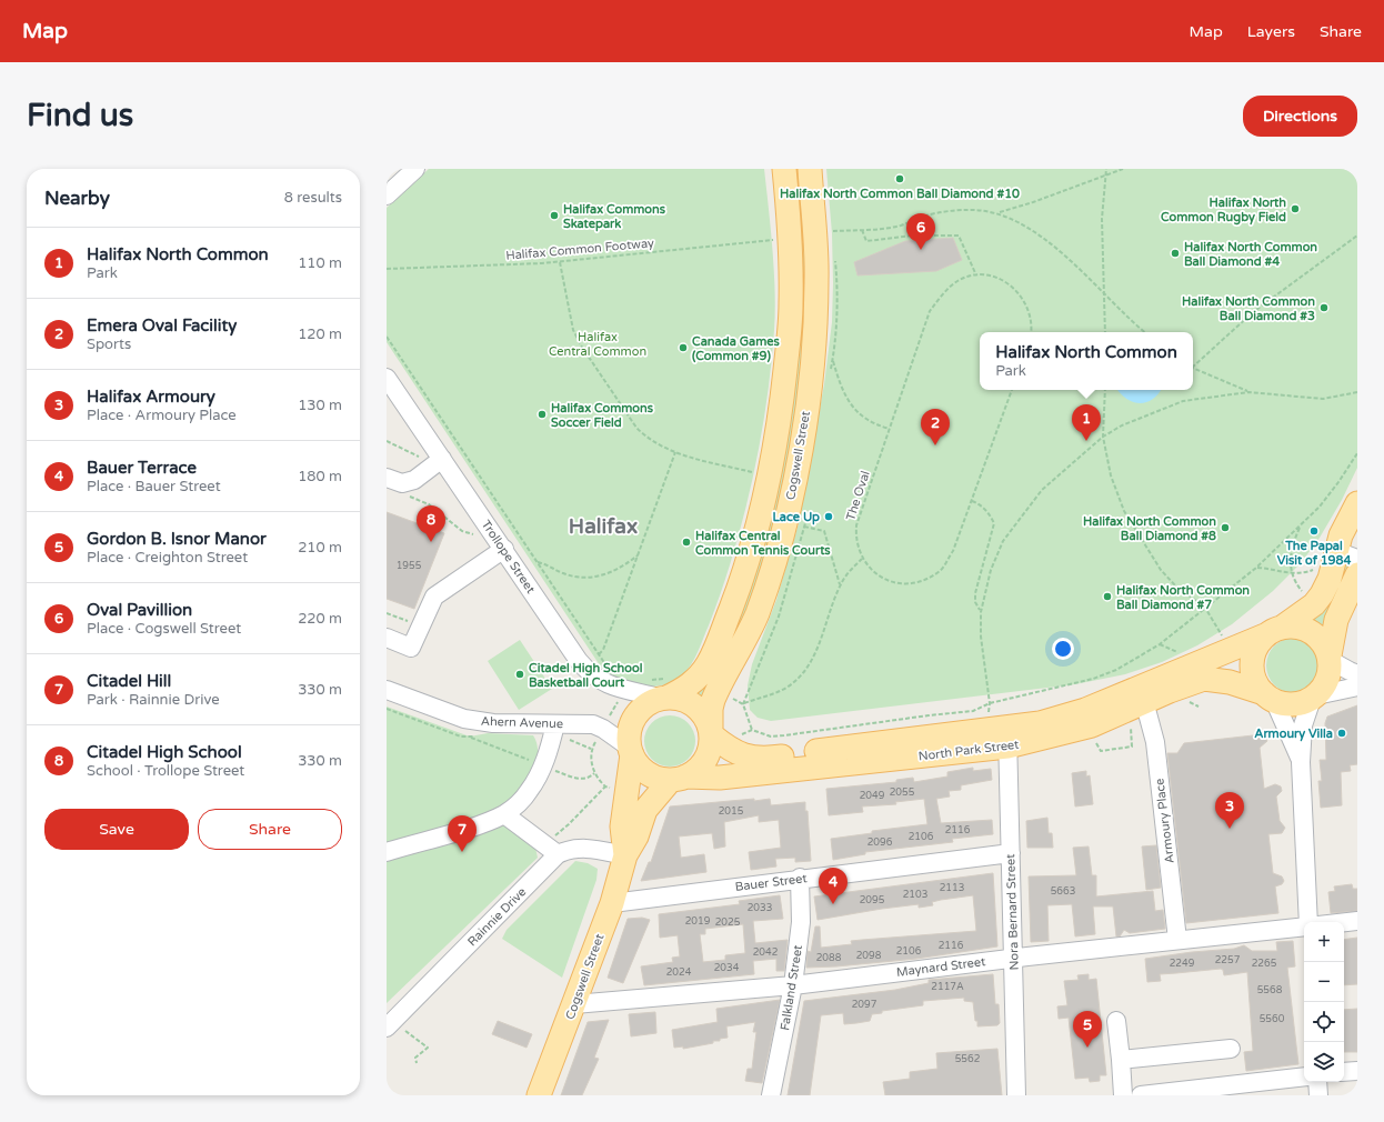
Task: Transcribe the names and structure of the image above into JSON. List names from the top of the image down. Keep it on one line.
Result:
{"streets":{"main road":["Cogswell Street","North Park Street"],"street":["Trollope Street","Ahern Avenue","Armoury Place","Bauer Street","Nora Bernard Street","Rainnie Drive","Maynard Street","Falkland Street"],"path":["Halifax Common Footway","The Oval"]},"crossings":[["Cogswell Street","Trollope Street"],["Cogswell Street","Ahern Avenue"],["Cogswell Street","North Park Street"],["Cogswell Street","Bauer Street"],["Cogswell Street","Rainnie Drive"],["Cogswell Street","Maynard Street"],["Trollope Street","Ahern Avenue"],["Trollope Street","North Park Street"],["Ahern Avenue","North Park Street"],["North Park Street","Armoury Place"],["North Park Street","Nora Bernard Street"],["Armoury Place","Maynard Street"],["Bauer Street","Nora Bernard Street"],["Bauer Street","Falkland Street"],["Nora Bernard Street","Maynard Street"],["Maynard Street","Falkland Street"]],"districts":["Halifax"],"parks":["Halifax Central Common"],"places":["Halifax North Common Ball Diamond #10","Halifax North Common Rugby Field","Halifax Commons Skatepark","Halifax North Common Ball Diamond #4","Halifax North Common Ball Diamond #3","Canada Games (Common #9)","Halifax Commons Soccer Field","Lace Up","Halifax North Common Ball Diamond #8","The Papal Visit of 1984","Halifax Central Common Tennis Courts","Halifax North Common Ball Diamond #7","Citadel High School Basketball Court","Armoury Villa"],"house_numbers":["1955","2055","2049","2015","2116","2106","2096","2113","5663","2103","2095","2033","2019","2025","2116","2106","2042","2098","2088","2257","2249","2265","2034","2024","2117A","5568","2097","5560","5562"],"page":{"header":"Map","nav":["Map","Layers","Share"],"buttons":["Directions",["Save","Share"]],"title":"Find us","heading":["Nearby","8 results"],"pins":["6","1","2","8","3","7","4","5"],"list":[{"mark":"1","name":"Halifax North Common","note":"Park","value":"110 m"},{"mark":"2","name":"Emera Oval Facility","note":"Sports","value":"120 m"},{"mark":"3","name":"Halifax Armoury","note":"Place · Armoury Place","value":"130 m"},{"mark":"4","name":"Bauer Terrace","note":"Place · Bauer Street","value":"180 m"},{"mark":"5","name":"Gordon B. Isnor Manor","note":"Place · Creighton Street","value":"210 m"},{"mark":"6","name":"Oval Pavillion","note":"Place · Cogswell Street","value":"220 m"},{"mark":"7","name":"Citadel Hill","note":"Park · Rainnie Drive","value":"330 m"},{"mark":"8","name":"Citadel High School","note":"School · Trollope Street","value":"330 m"}],"popup":["Halifax North Common","Park"],"map_buttons":["+","−"]}}
